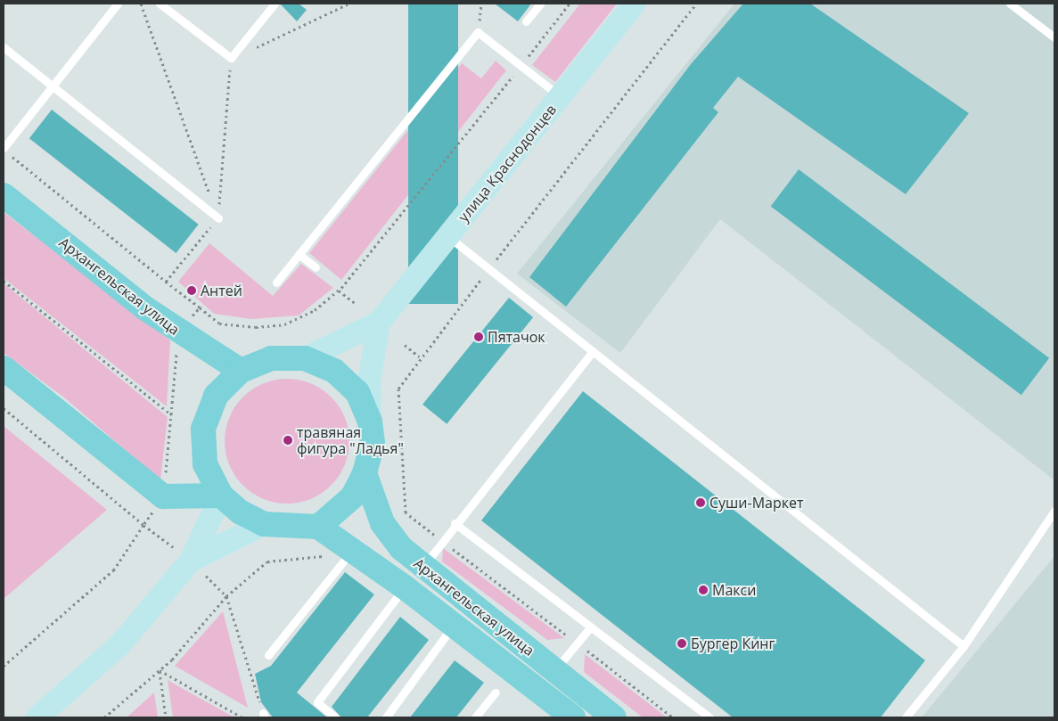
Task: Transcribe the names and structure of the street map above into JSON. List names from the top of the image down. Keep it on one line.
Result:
{"streets":{"main road":["улица Краснодонцев","Архангельская улица"]},"places":["Антей","Пятачок","травяная фигура \"Ладья\"","Суши-Маркет","Макси","Бургер Кинг"]}
